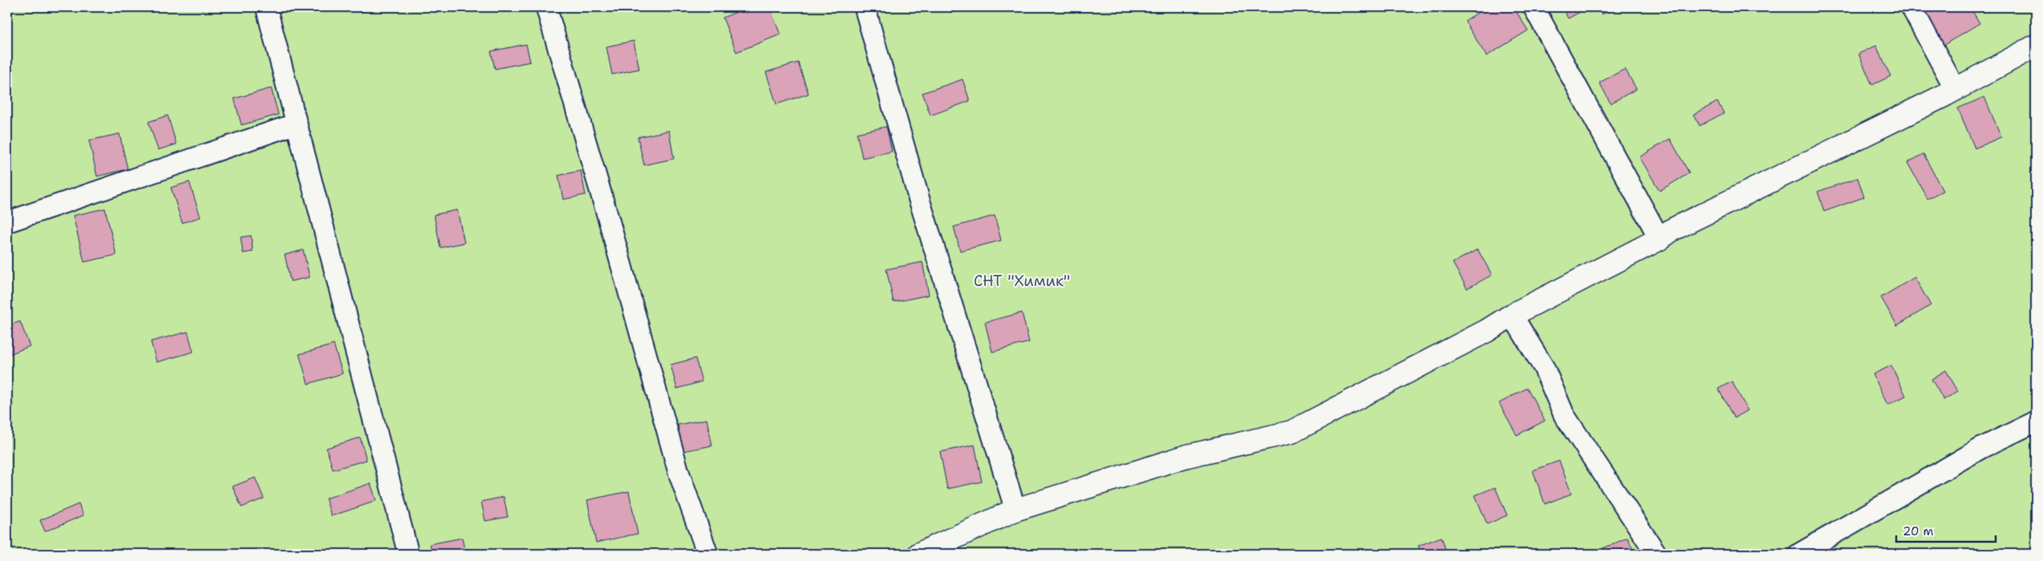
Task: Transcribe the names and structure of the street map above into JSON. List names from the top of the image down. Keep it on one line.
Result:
{"parks":["СНТ \"Химик\""],"scale_bar":"20 m"}
